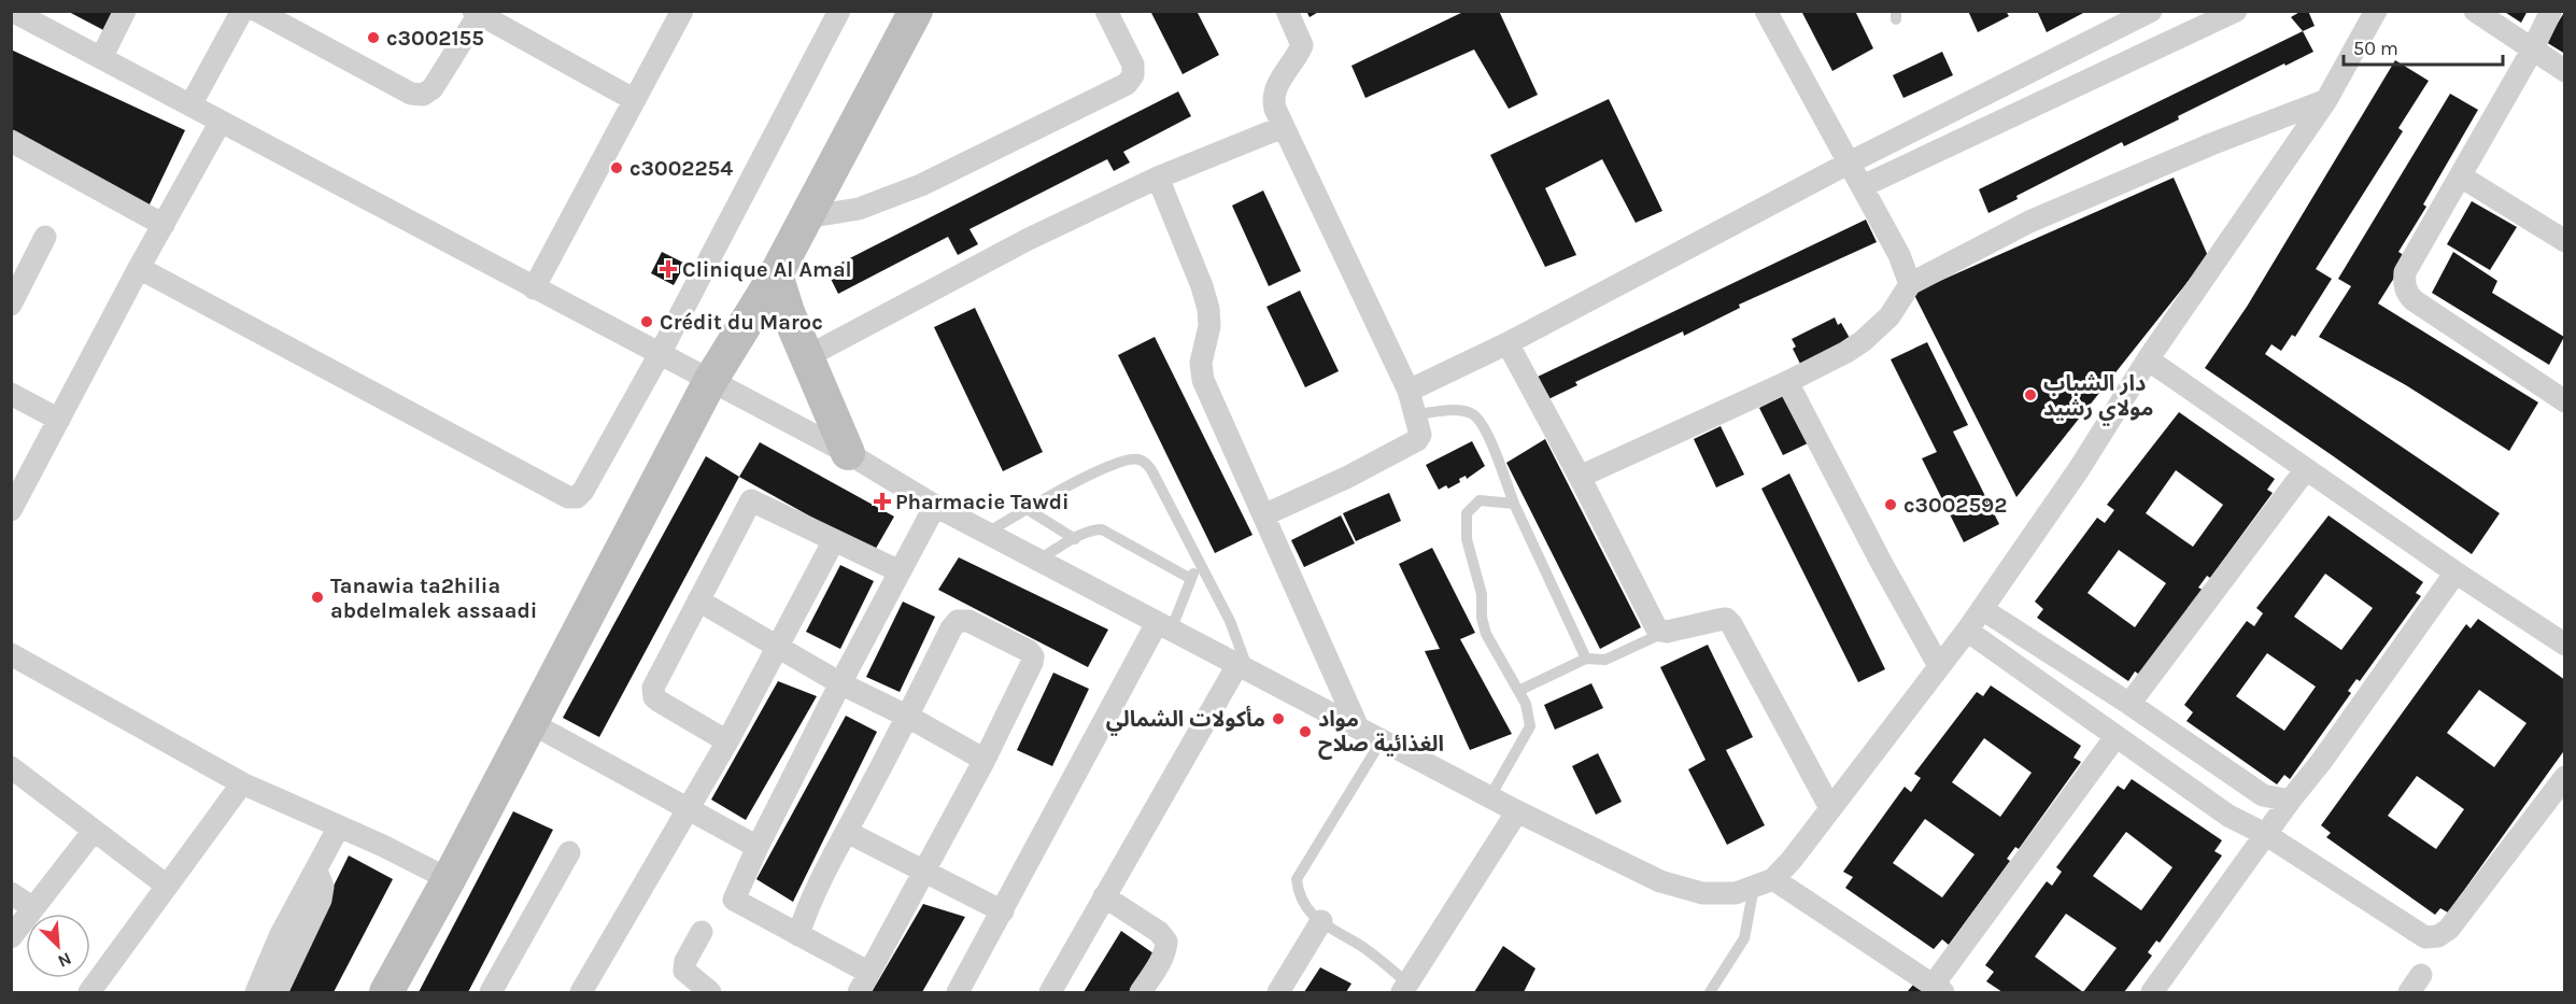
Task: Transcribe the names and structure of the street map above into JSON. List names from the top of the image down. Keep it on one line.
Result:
{"places":{"other":["c3002155","c3002254","Crédit du Maroc","دار الشباب مولاي رشيد","c3002592","Tanawia ta2hilia abdelmalek assaadi","مأكولات الشمالي","مواد الغذائية صلاح"],"health":["Clinique Al Amal","Pharmacie Tawdi"]},"scale_bar":"50 m","north":"bottom right"}
